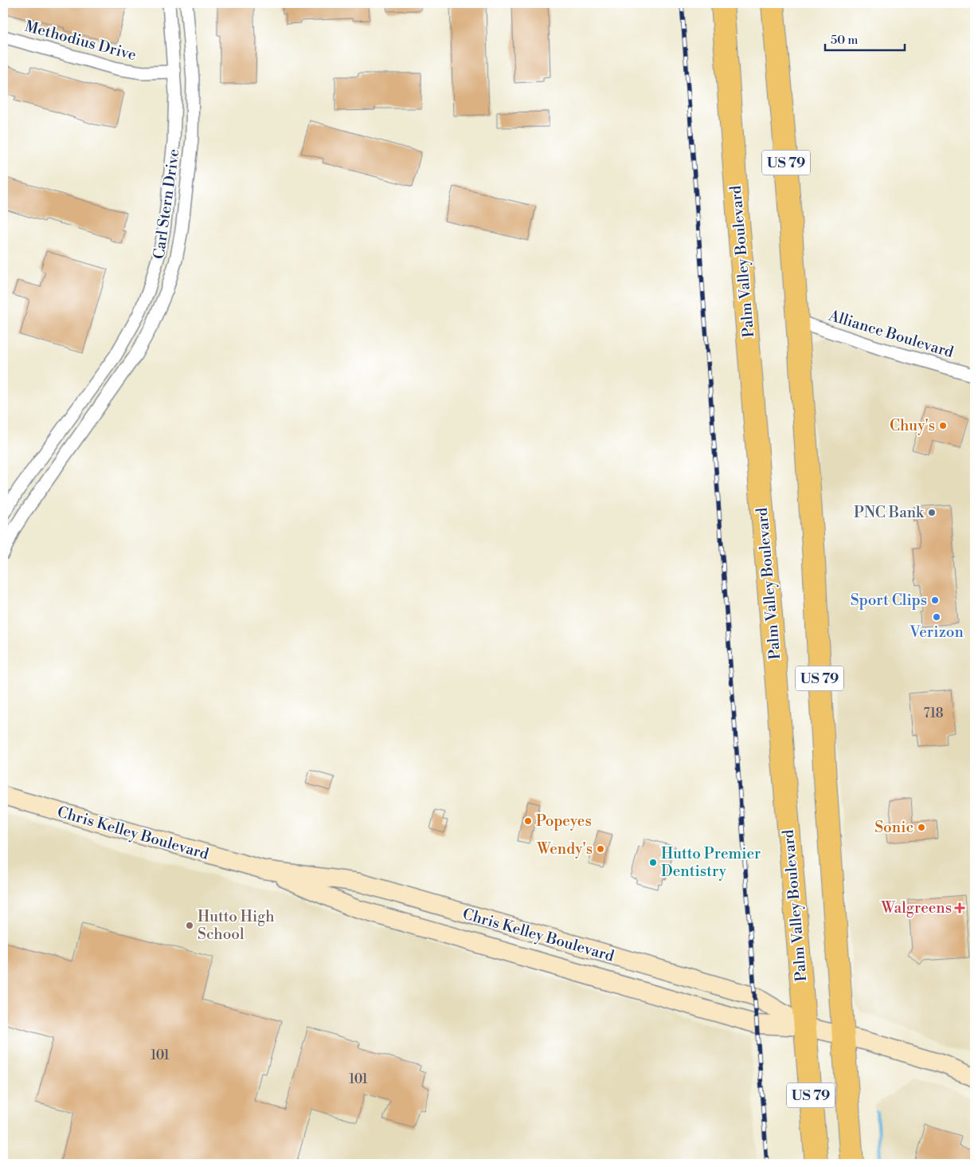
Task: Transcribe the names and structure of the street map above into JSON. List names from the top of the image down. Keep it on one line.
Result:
{"streets":{"highway":["US 79","Palm Valley Boulevard"],"main road":["Chris Kelley Boulevard"],"street":["Methodius Drive","Carl Stern Drive","Alliance Boulevard"]},"crossings":[["Methodius Drive","Carl Stern Drive"],["US 79","Alliance Boulevard"],["US 79","Chris Kelley Boulevard"],["Palm Valley Boulevard","Chris Kelley Boulevard"]],"places":{"other":["Chuy's","PNC Bank","Sport Clips","Verizon","Popeyes","Sonic","Wendy's","Hutto Premier Dentistry","Hutto High School"],"health":["Walgreens"]},"house_numbers":["718","101","101"],"scale_bar":"50 m"}
